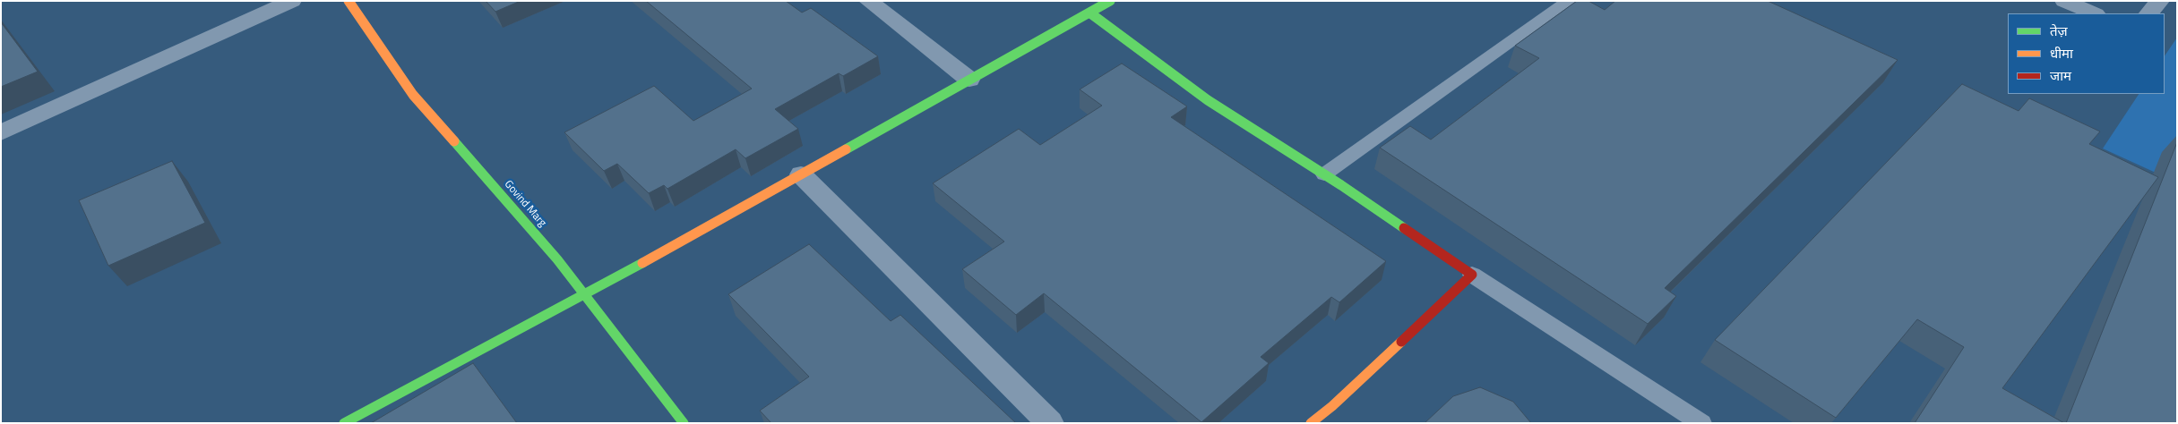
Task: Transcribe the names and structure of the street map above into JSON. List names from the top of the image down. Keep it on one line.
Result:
{"streets":{"street":["Govind Marg"]},"legend":["तेज़","धीमा","जाम"]}
